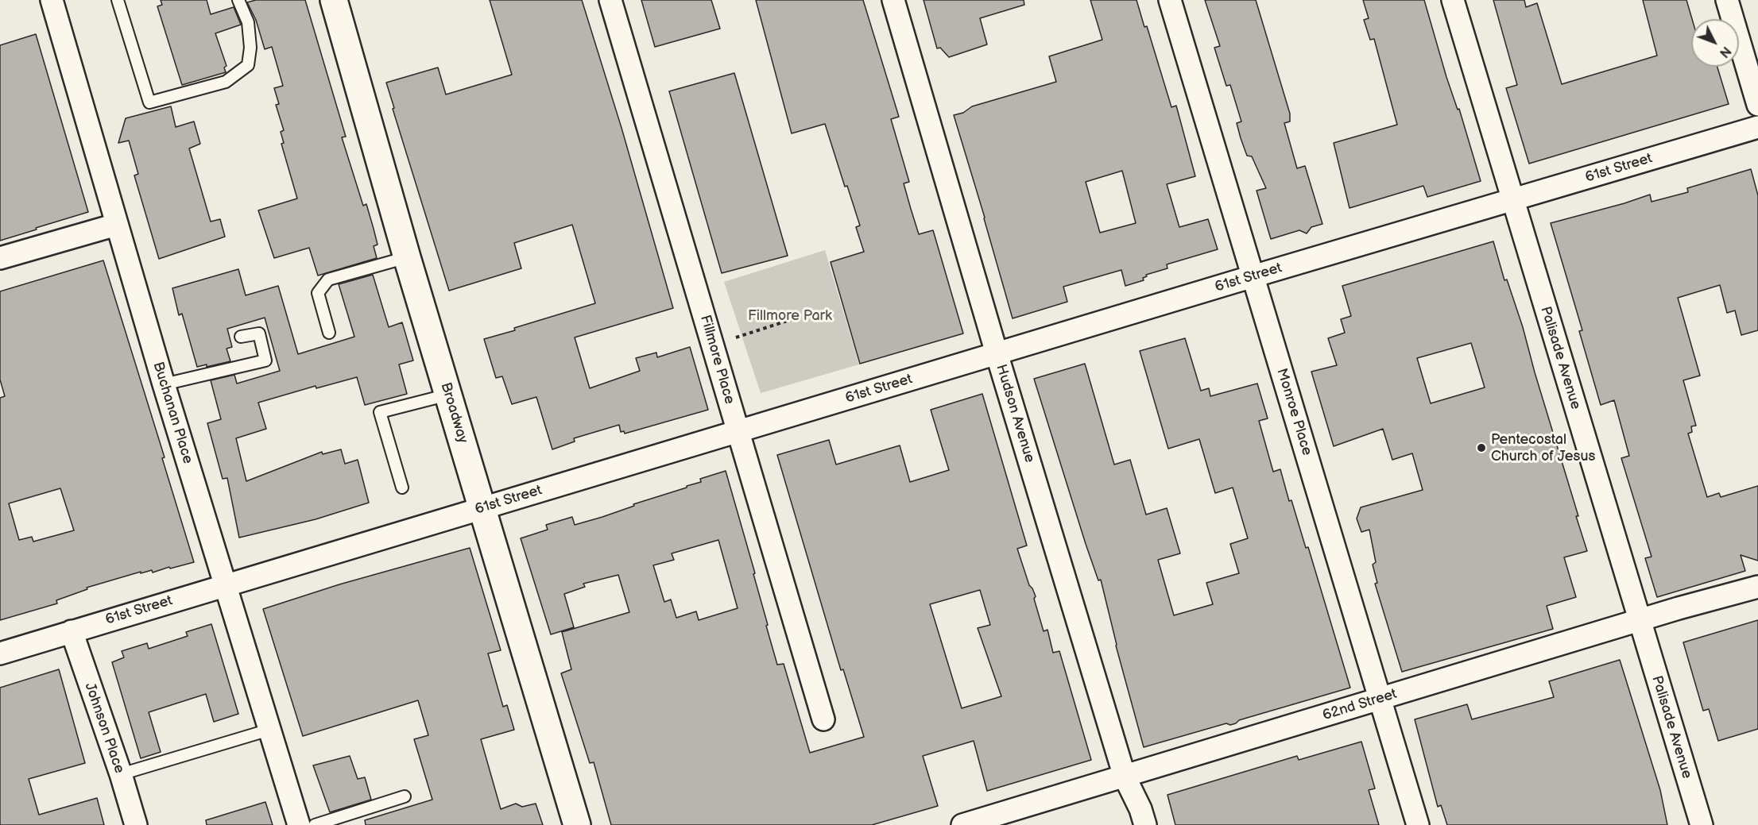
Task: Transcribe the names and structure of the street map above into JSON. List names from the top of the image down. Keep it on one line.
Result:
{"streets":{"street":["61st Street","Palisade Avenue","Fillmore Place","Monroe Place","Buchanan Place","Broadway","Hudson Avenue","62nd Street","Johnson Place"]},"crossings":[["61st Street","Palisade Avenue"],["61st Street","Fillmore Place"],["61st Street","Monroe Place"],["61st Street","Buchanan Place"],["61st Street","Broadway"],["61st Street","Hudson Avenue"],["61st Street","Johnson Place"],["Palisade Avenue","62nd Street"],["Monroe Place","62nd Street"],["Hudson Avenue","62nd Street"]],"parks":["Fillmore Park"],"places":["Pentecostal Church of Jesus"],"north":"bottom right"}
